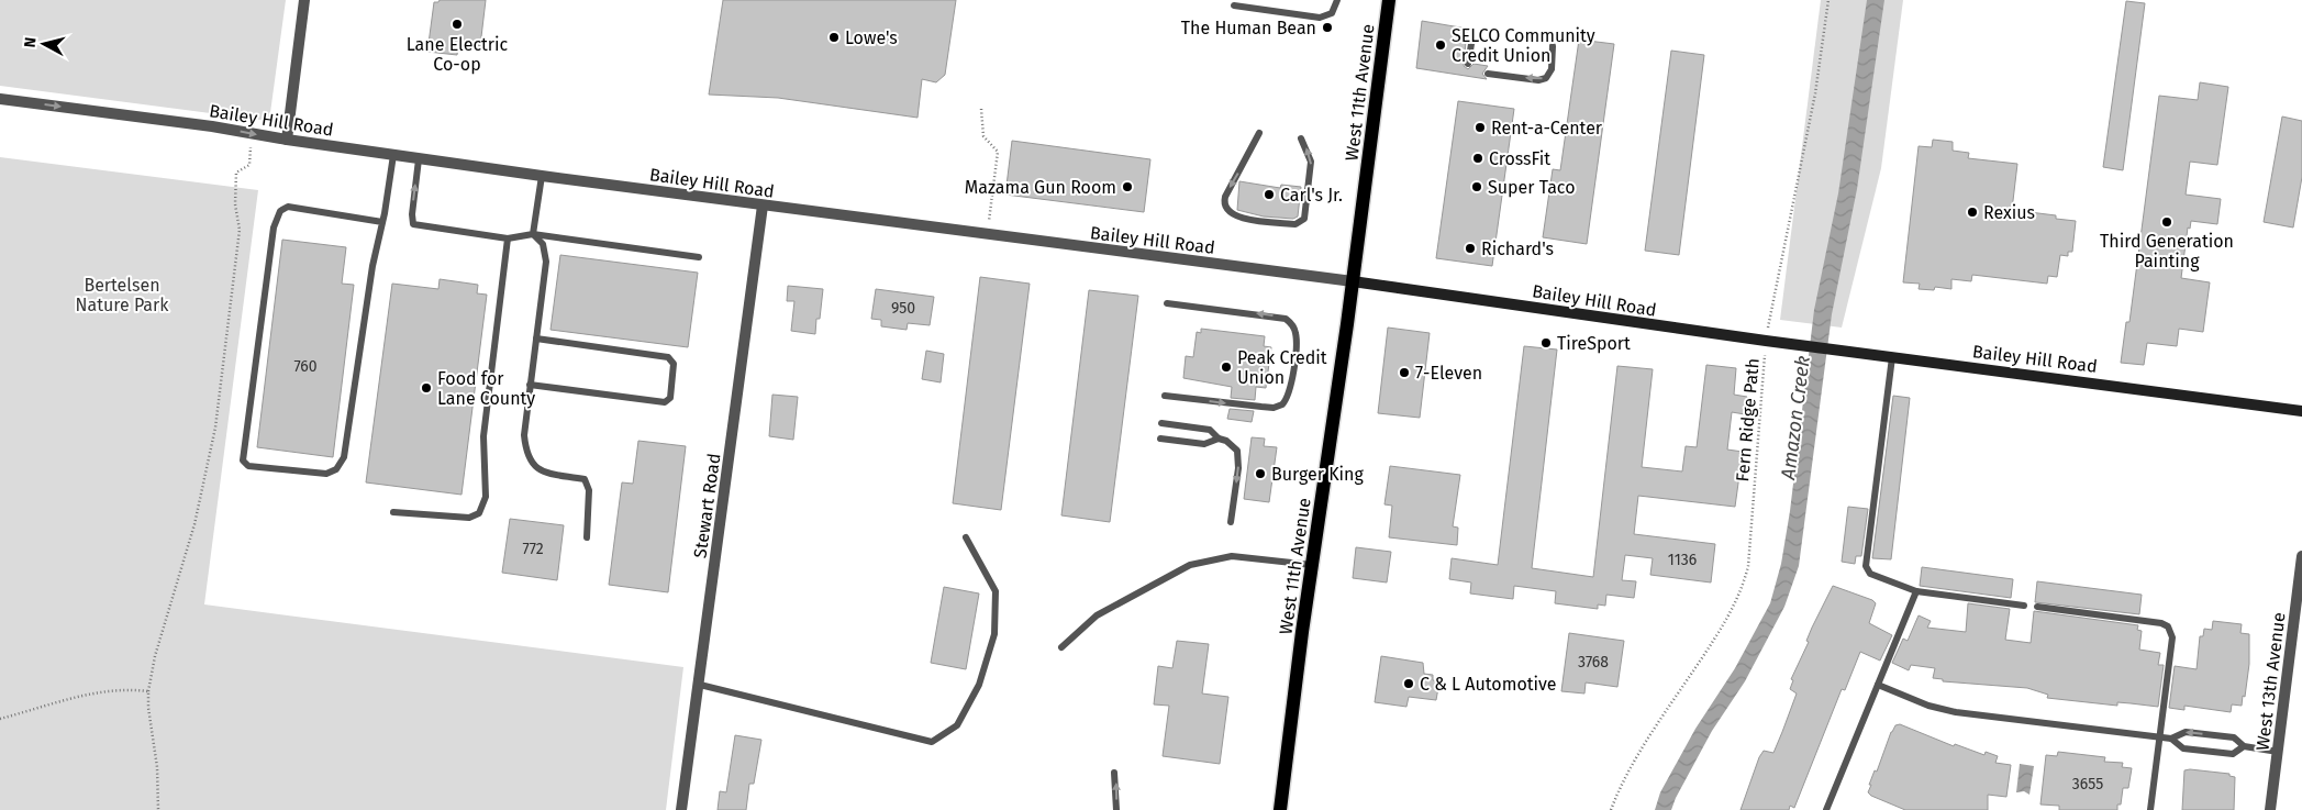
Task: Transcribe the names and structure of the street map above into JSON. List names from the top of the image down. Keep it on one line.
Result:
{"streets":{"main road":["West 11th Avenue","Bailey Hill Road"],"street":["Stewart Road","West 13th Avenue"],"path":["Fern Ridge Path"]},"crossings":[["West 11th Avenue","Bailey Hill Road"],["Bailey Hill Road","Fern Ridge Path"],["Bailey Hill Road","Stewart Road"]],"water":["Amazon Creek"],"parks":["Bertelsen Nature Park"],"places":["Lane Electric Co-op","The Human Bean","Lowe's","SELCO Community Credit Union","Rent-a-Center","CrossFit","Mazama Gun Room","Super Taco","Carl's Jr.","Rexius","Third Generation Painting","Richard's","TireSport","Peak Credit Union","7-Eleven","Food for Lane County","Burger King","C & L Automotive"],"house_numbers":["950","760","772","1136","3768","3655"],"north":"left"}
